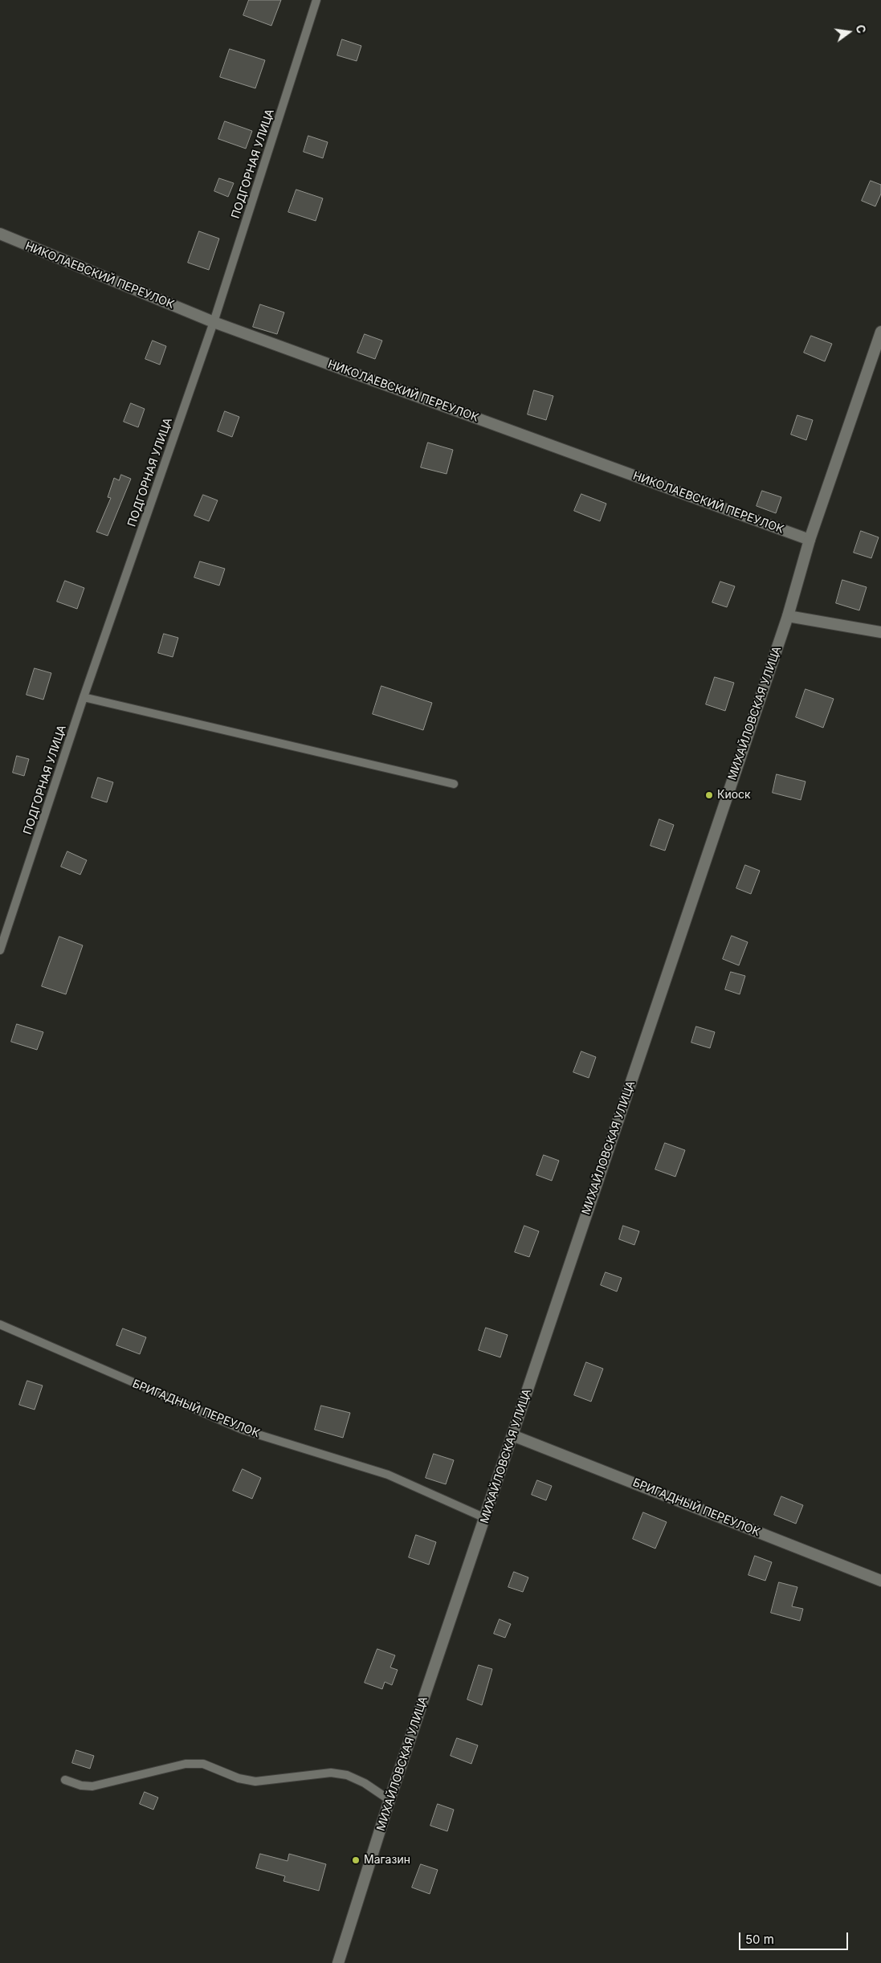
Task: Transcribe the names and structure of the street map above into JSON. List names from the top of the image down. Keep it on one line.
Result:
{"streets":{"street":["НИКОЛАЕВСКИЙ ПЕРЕУЛОК","МИХАЙЛОВСКАЯ УЛИЦА","БРИГАДНЫЙ ПЕРЕУЛОК"],"lane":["ПОДГОРНАЯ УЛИЦА"]},"crossings":[["ПОДГОРНАЯ УЛИЦА","НИКОЛАЕВСКИЙ ПЕРЕУЛОК"],["НИКОЛАЕВСКИЙ ПЕРЕУЛОК","МИХАЙЛОВСКАЯ УЛИЦА"],["МИХАЙЛОВСКАЯ УЛИЦА","БРИГАДНЫЙ ПЕРЕУЛОК"]],"places":["Киоск","Магазин"],"scale_bar":"50 m","north":"right"}
